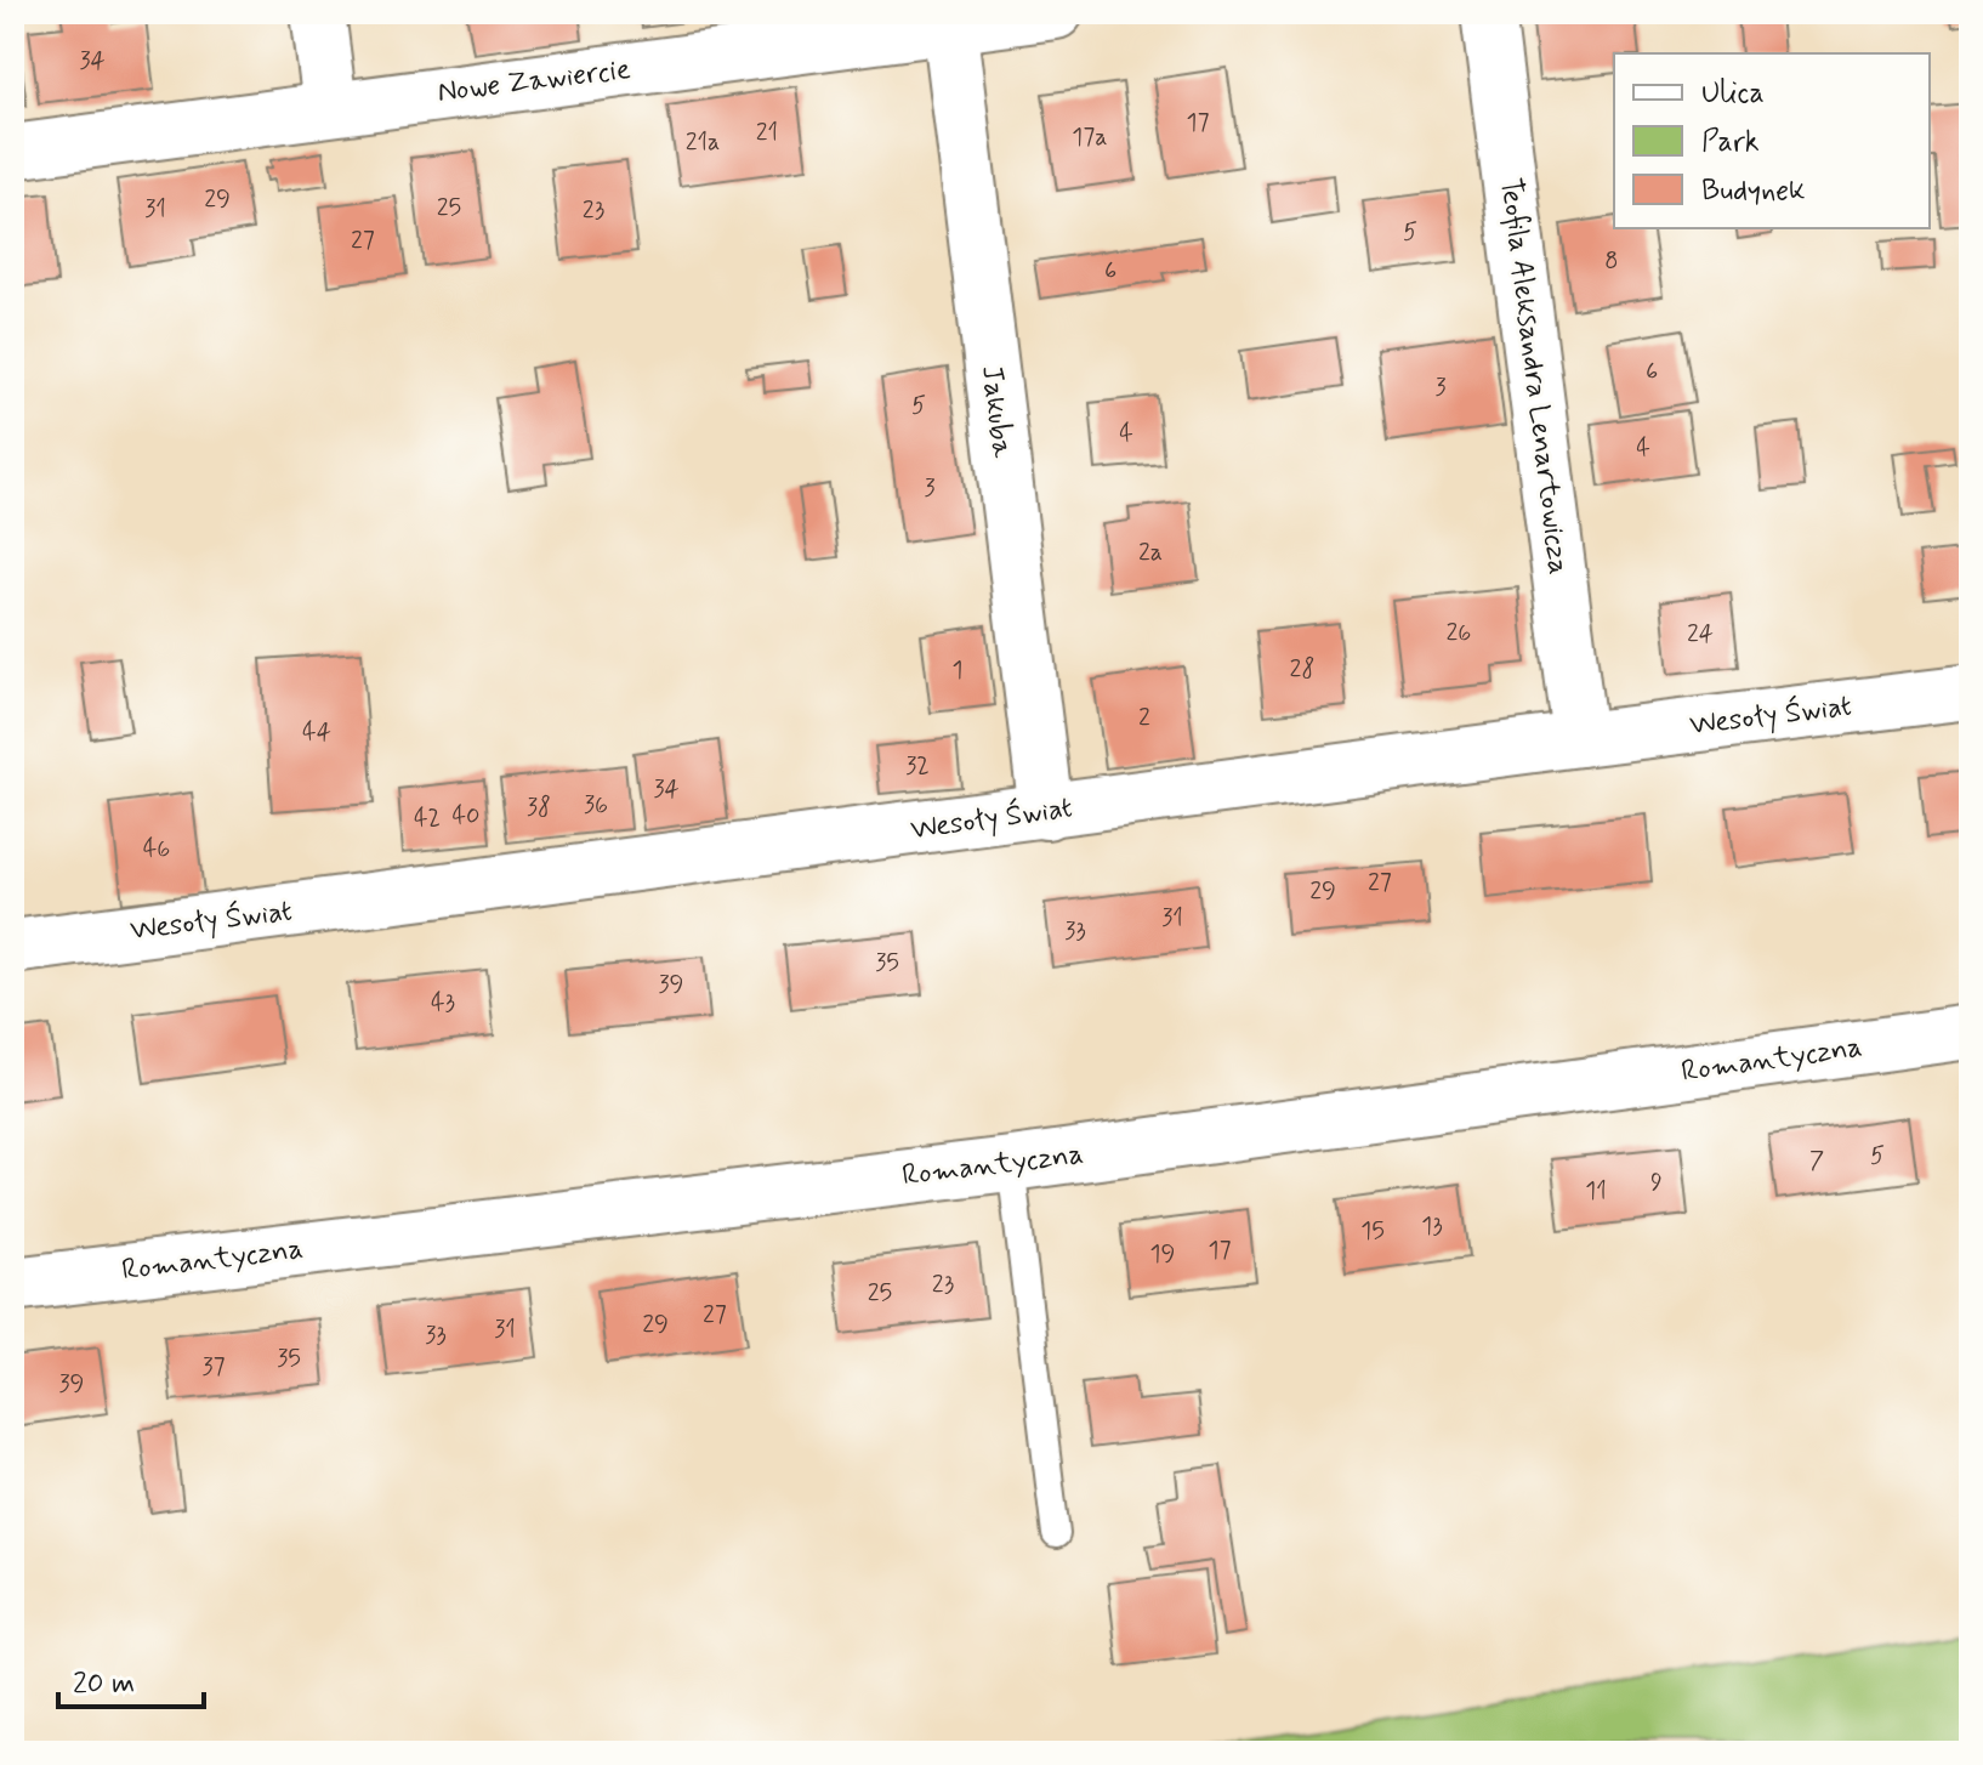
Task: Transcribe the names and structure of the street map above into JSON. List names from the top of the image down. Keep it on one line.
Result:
{"streets":{"street":["Nowe Zawiercie","Teofila Aleksandra Lenartowicza","Jakuba","Wesoły Świat","Romantyczna"]},"crossings":[["Nowe Zawiercie","Jakuba"],["Teofila Aleksandra Lenartowicza","Wesoły Świat"],["Jakuba","Wesoły Świat"]],"house_numbers":["34","17","21","17a","21a","29","25","31","23","5","27","8","6","6","3","5","4","4","3","2a","26","24","28","1","2","44","32","34","36","38","40","42","46","27","29","31","33","35","39","43","5","7","9","11","13","15","17","19","23","25","27","29","31","33","35","37","39"],"legend":["Ulica","Park","Budynek"],"scale_bar":"20 m"}
